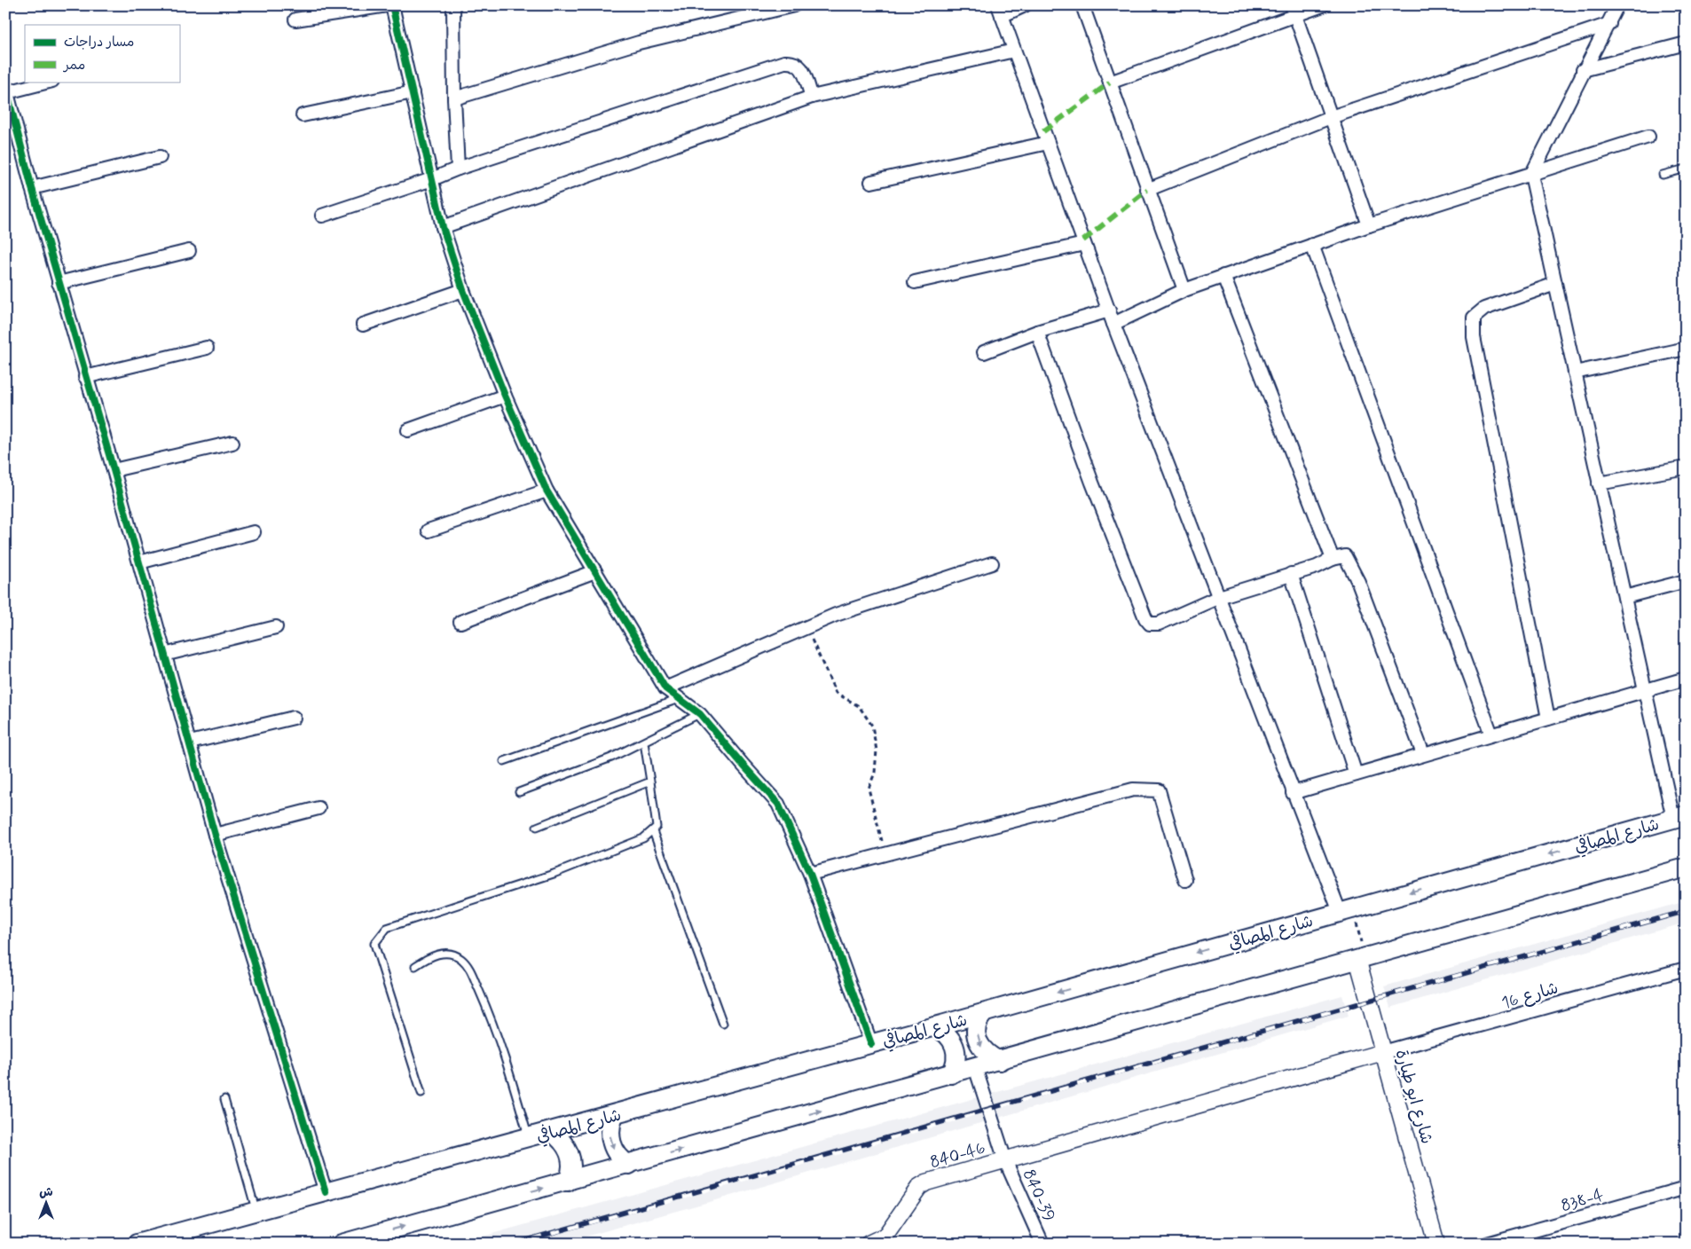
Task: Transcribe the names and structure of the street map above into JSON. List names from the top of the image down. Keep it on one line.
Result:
{"streets":{"main road":["شارع المصافي"],"street":["شارع 16","شارع ابو طيارة","840-46","840-39","838-4"]},"crossings":[["شارع 16","شارع ابو طيارة"],["شارع 16","840-46"],["شارع ابو طيارة","840-46"],["840-46","840-39"]],"legend":["مسار دراجات","ممر"],"north":"top"}
